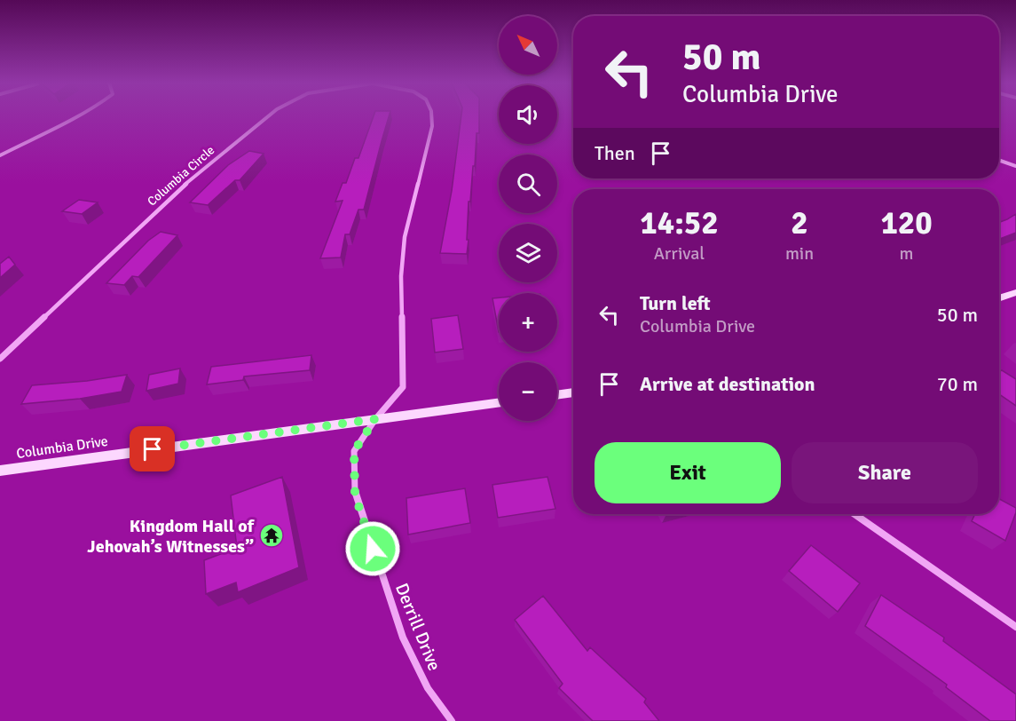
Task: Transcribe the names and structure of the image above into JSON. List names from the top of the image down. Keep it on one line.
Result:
{"streets":{"main road":["Columbia Drive"],"street":["Columbia Circle","Derrill Drive"]},"crossings":[["Columbia Circle","Columbia Drive"],["Columbia Circle","Derrill Drive"],["Columbia Drive","Derrill Drive"]],"places":{"temple":["Kingdom Hall of Jehovah’s Witnesses”"]},"north":"top left","page":{"map_buttons":["+","−"],"turn":["50 m","Columbia Drive"],"then":"Then","eta":["14:52","Arrival","2","min","120","m"],"list":[{"name":"Turn left","note":"Columbia Drive","value":"50 m"},{"name":"Arrive at destination","value":"70 m"}],"buttons":["Exit","Share"]}}
